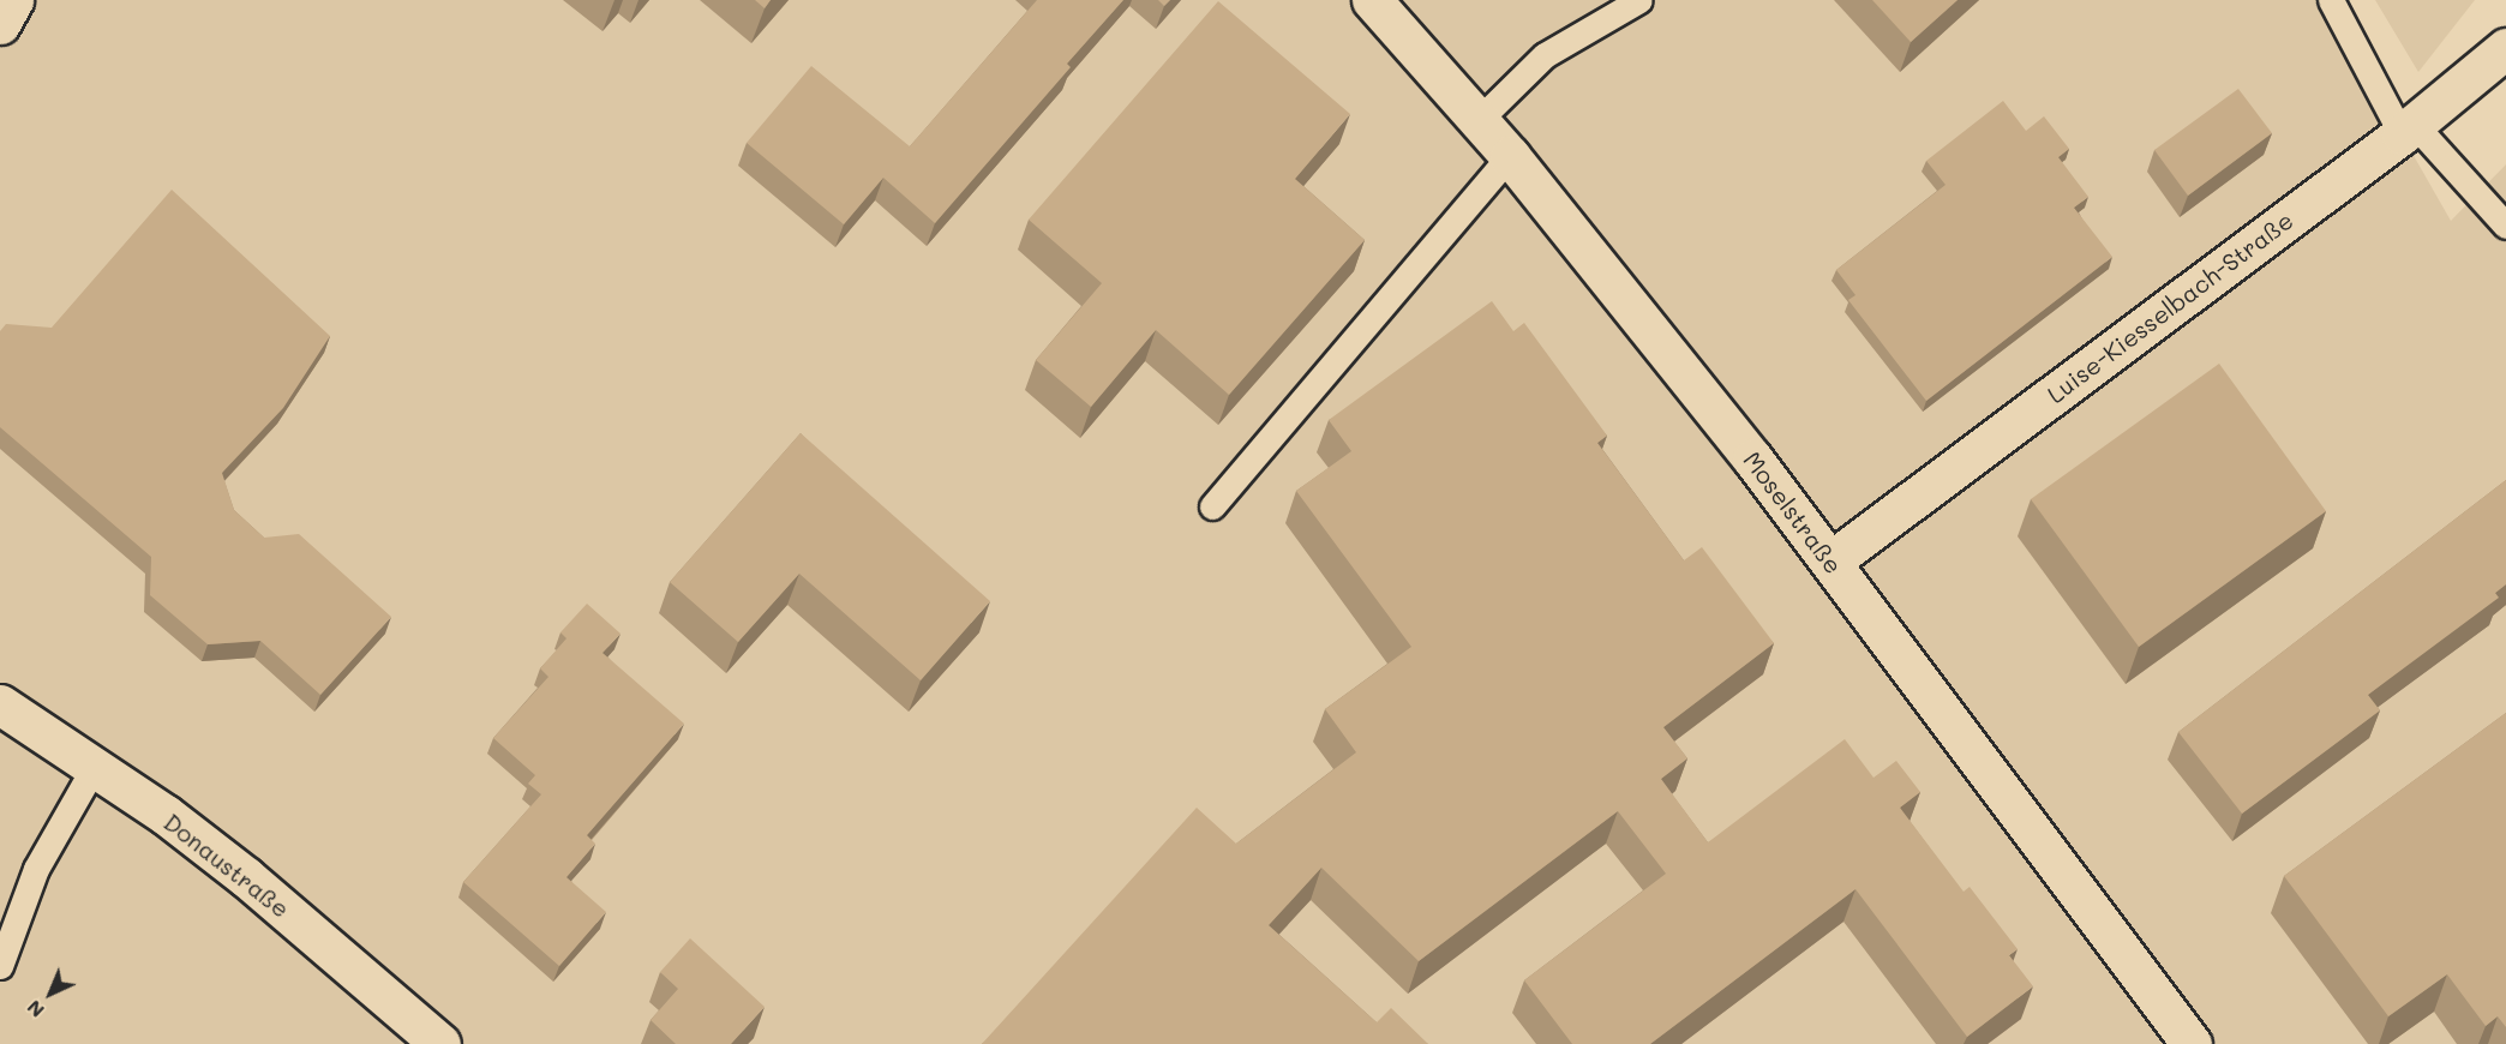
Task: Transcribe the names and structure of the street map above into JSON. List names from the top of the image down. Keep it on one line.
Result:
{"streets":{"street":["Luise-Kiesselbach-Straße","Moselstraße","Donaustraße"]},"crossings":[["Luise-Kiesselbach-Straße","Moselstraße"]],"north":"bottom left"}
